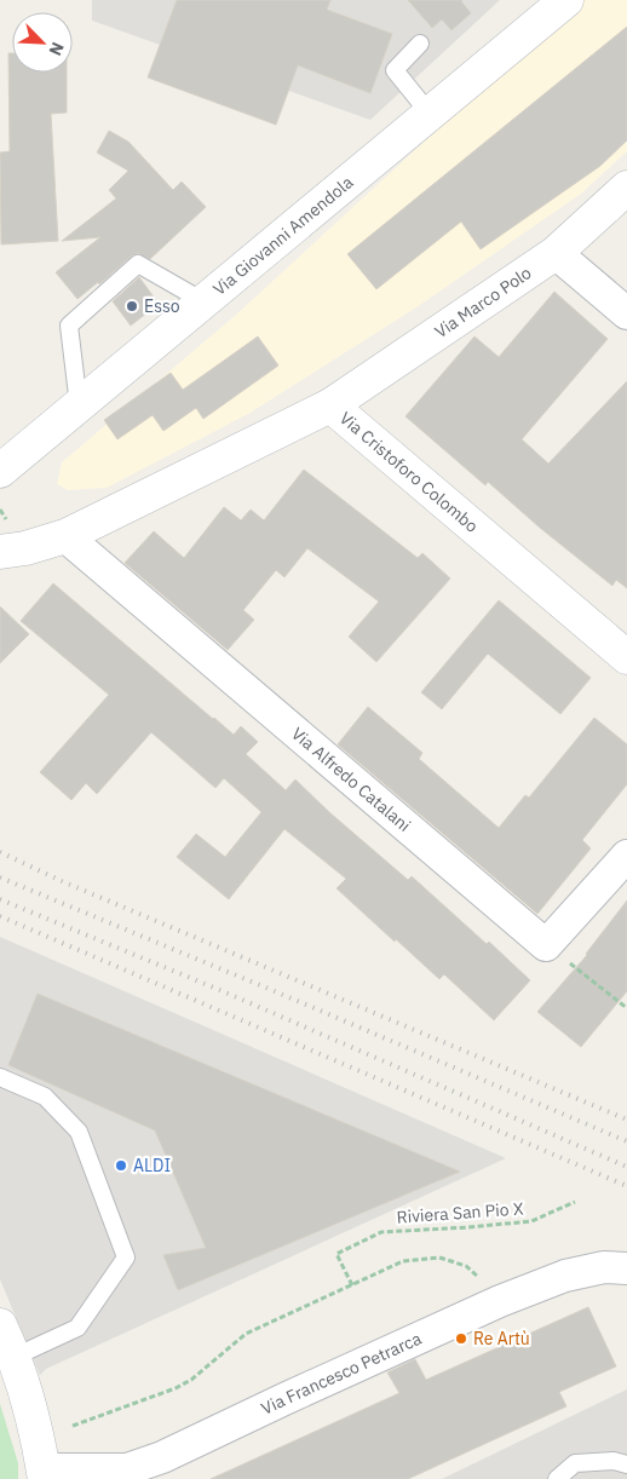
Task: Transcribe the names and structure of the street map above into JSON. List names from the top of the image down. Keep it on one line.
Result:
{"streets":{"street":["Via Giovanni Amendola","Via Marco Polo","Via Cristoforo Colombo","Via Alfredo Catalani","Via Francesco Petrarca"],"path":["Riviera San Pio X"]},"crossings":[["Via Marco Polo","Via Cristoforo Colombo"],["Via Cristoforo Colombo","Via Alfredo Catalani"]],"places":["Esso","ALDI","Re Artù"],"north":"bottom right"}
